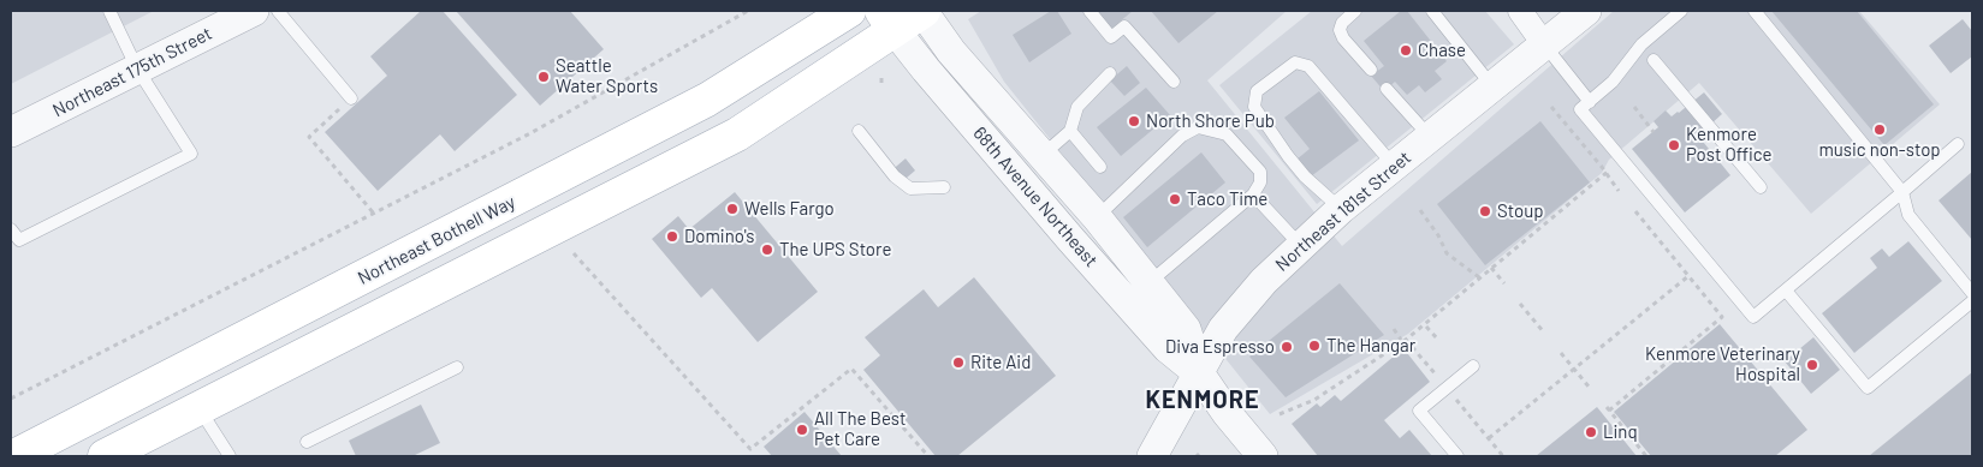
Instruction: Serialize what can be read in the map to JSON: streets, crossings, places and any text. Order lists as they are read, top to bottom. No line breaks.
{"streets":{"main road":["Northeast Bothell Way"],"street":["Northeast 175th Street","68th Avenue Northeast","Northeast 181st Street"]},"crossings":[["68th Avenue Northeast","Northeast 181st Street"]],"districts":["KENMORE"],"places":["Chase","Seattle Water Sports","North Shore Pub","music non-stop","Kenmore Post Office","Taco Time","Wells Fargo","Stoup","Domino's","The UPS Store","The Hangar","Diva Espresso","Rite Aid","Kenmore Veterinary Hospital","All The Best Pet Care","Linq"]}
